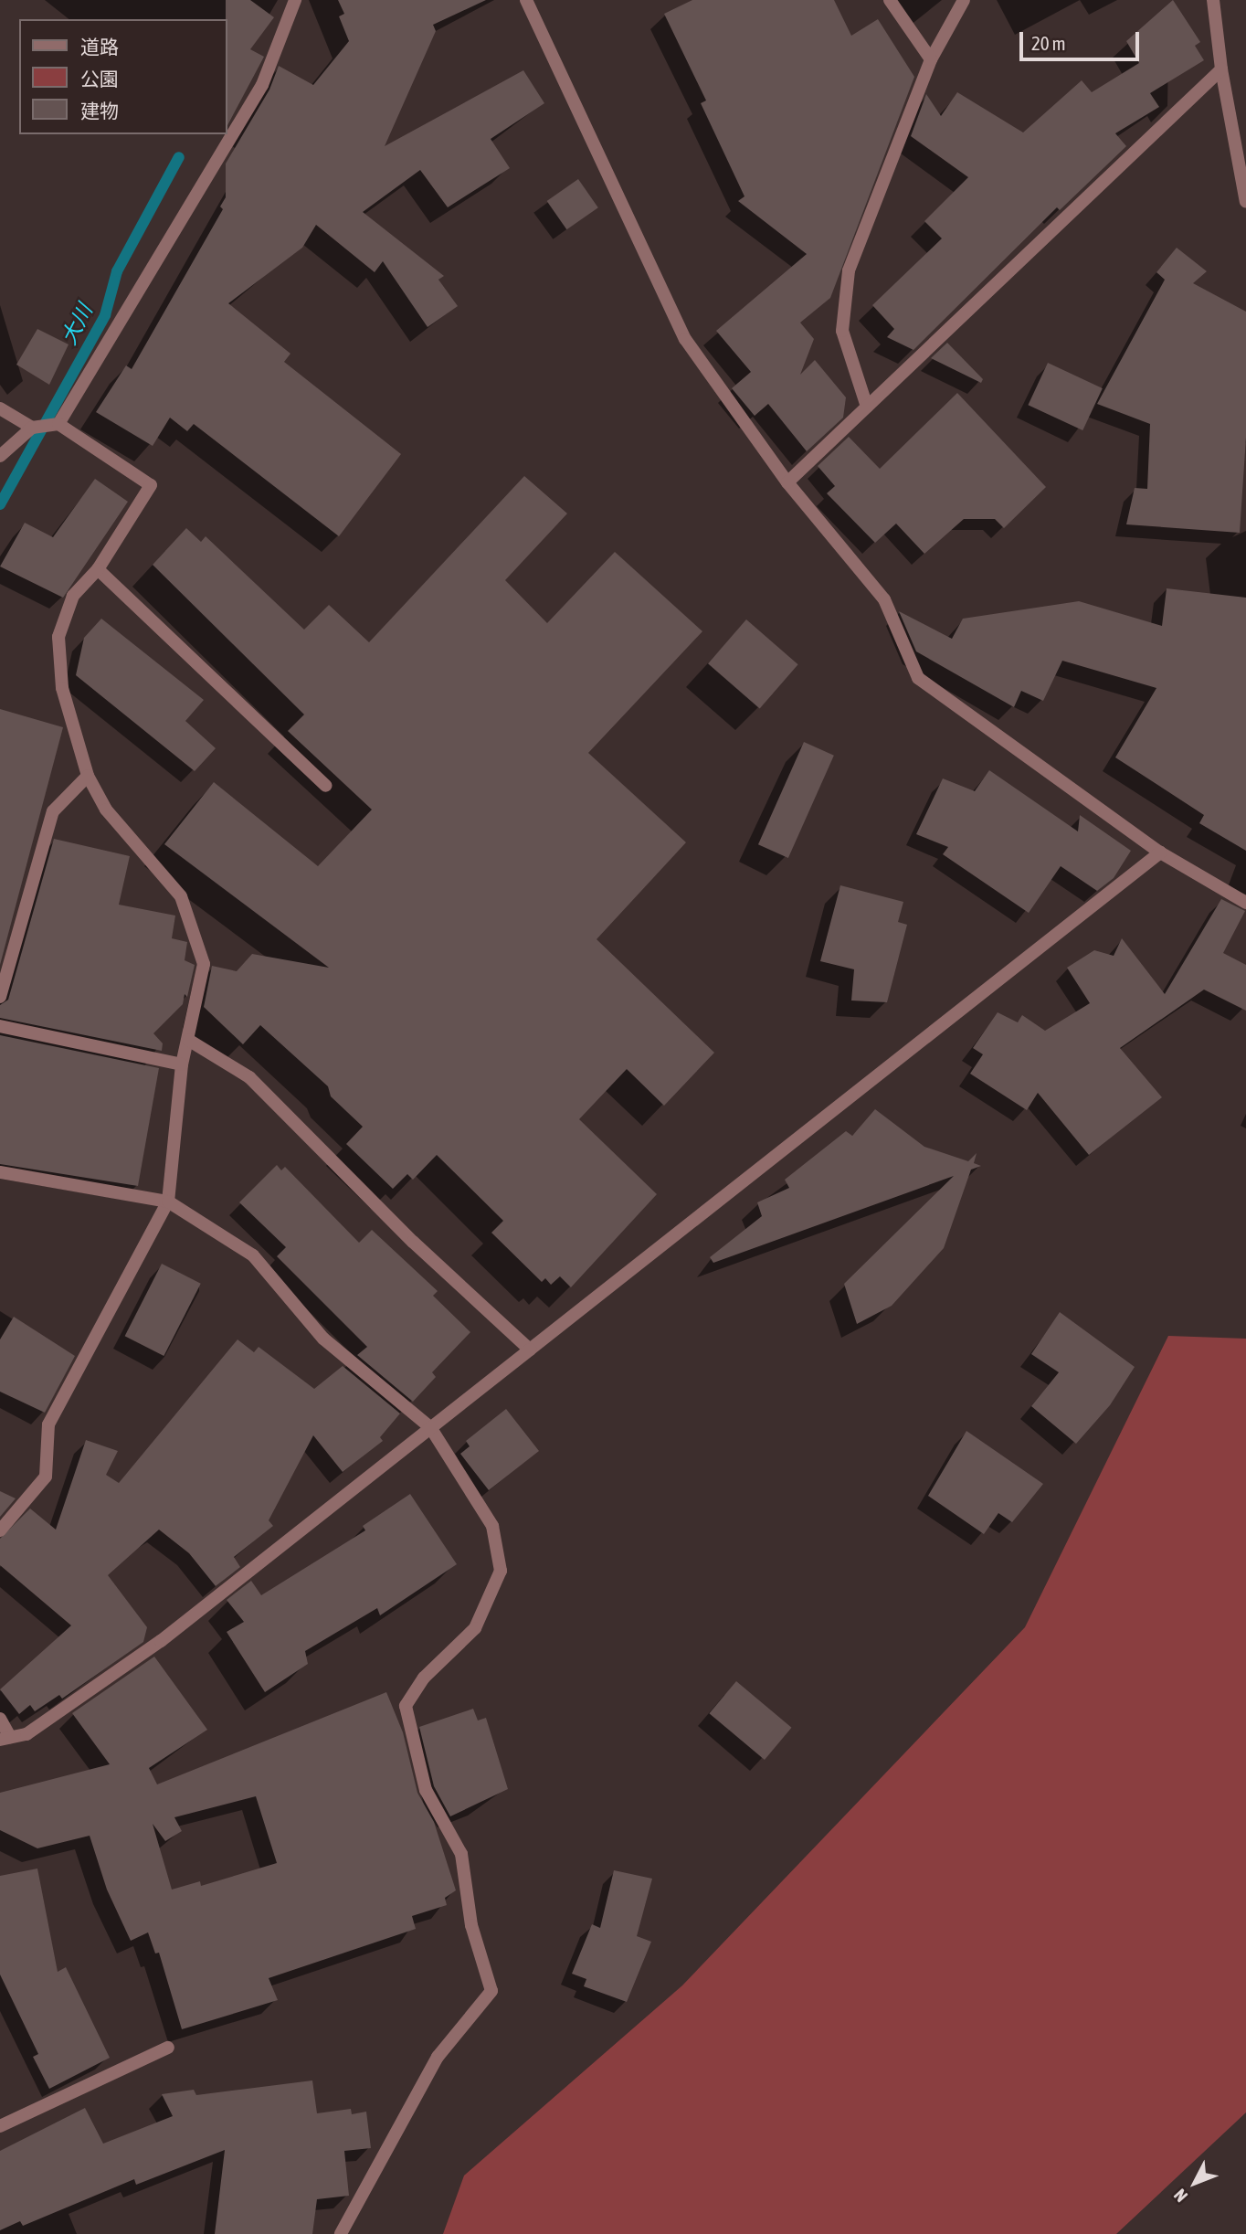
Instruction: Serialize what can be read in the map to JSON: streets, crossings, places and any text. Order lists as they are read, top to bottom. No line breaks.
{"water":["大川"],"legend":["道路","公園","建物"],"scale_bar":"20 m","north":"bottom left"}
